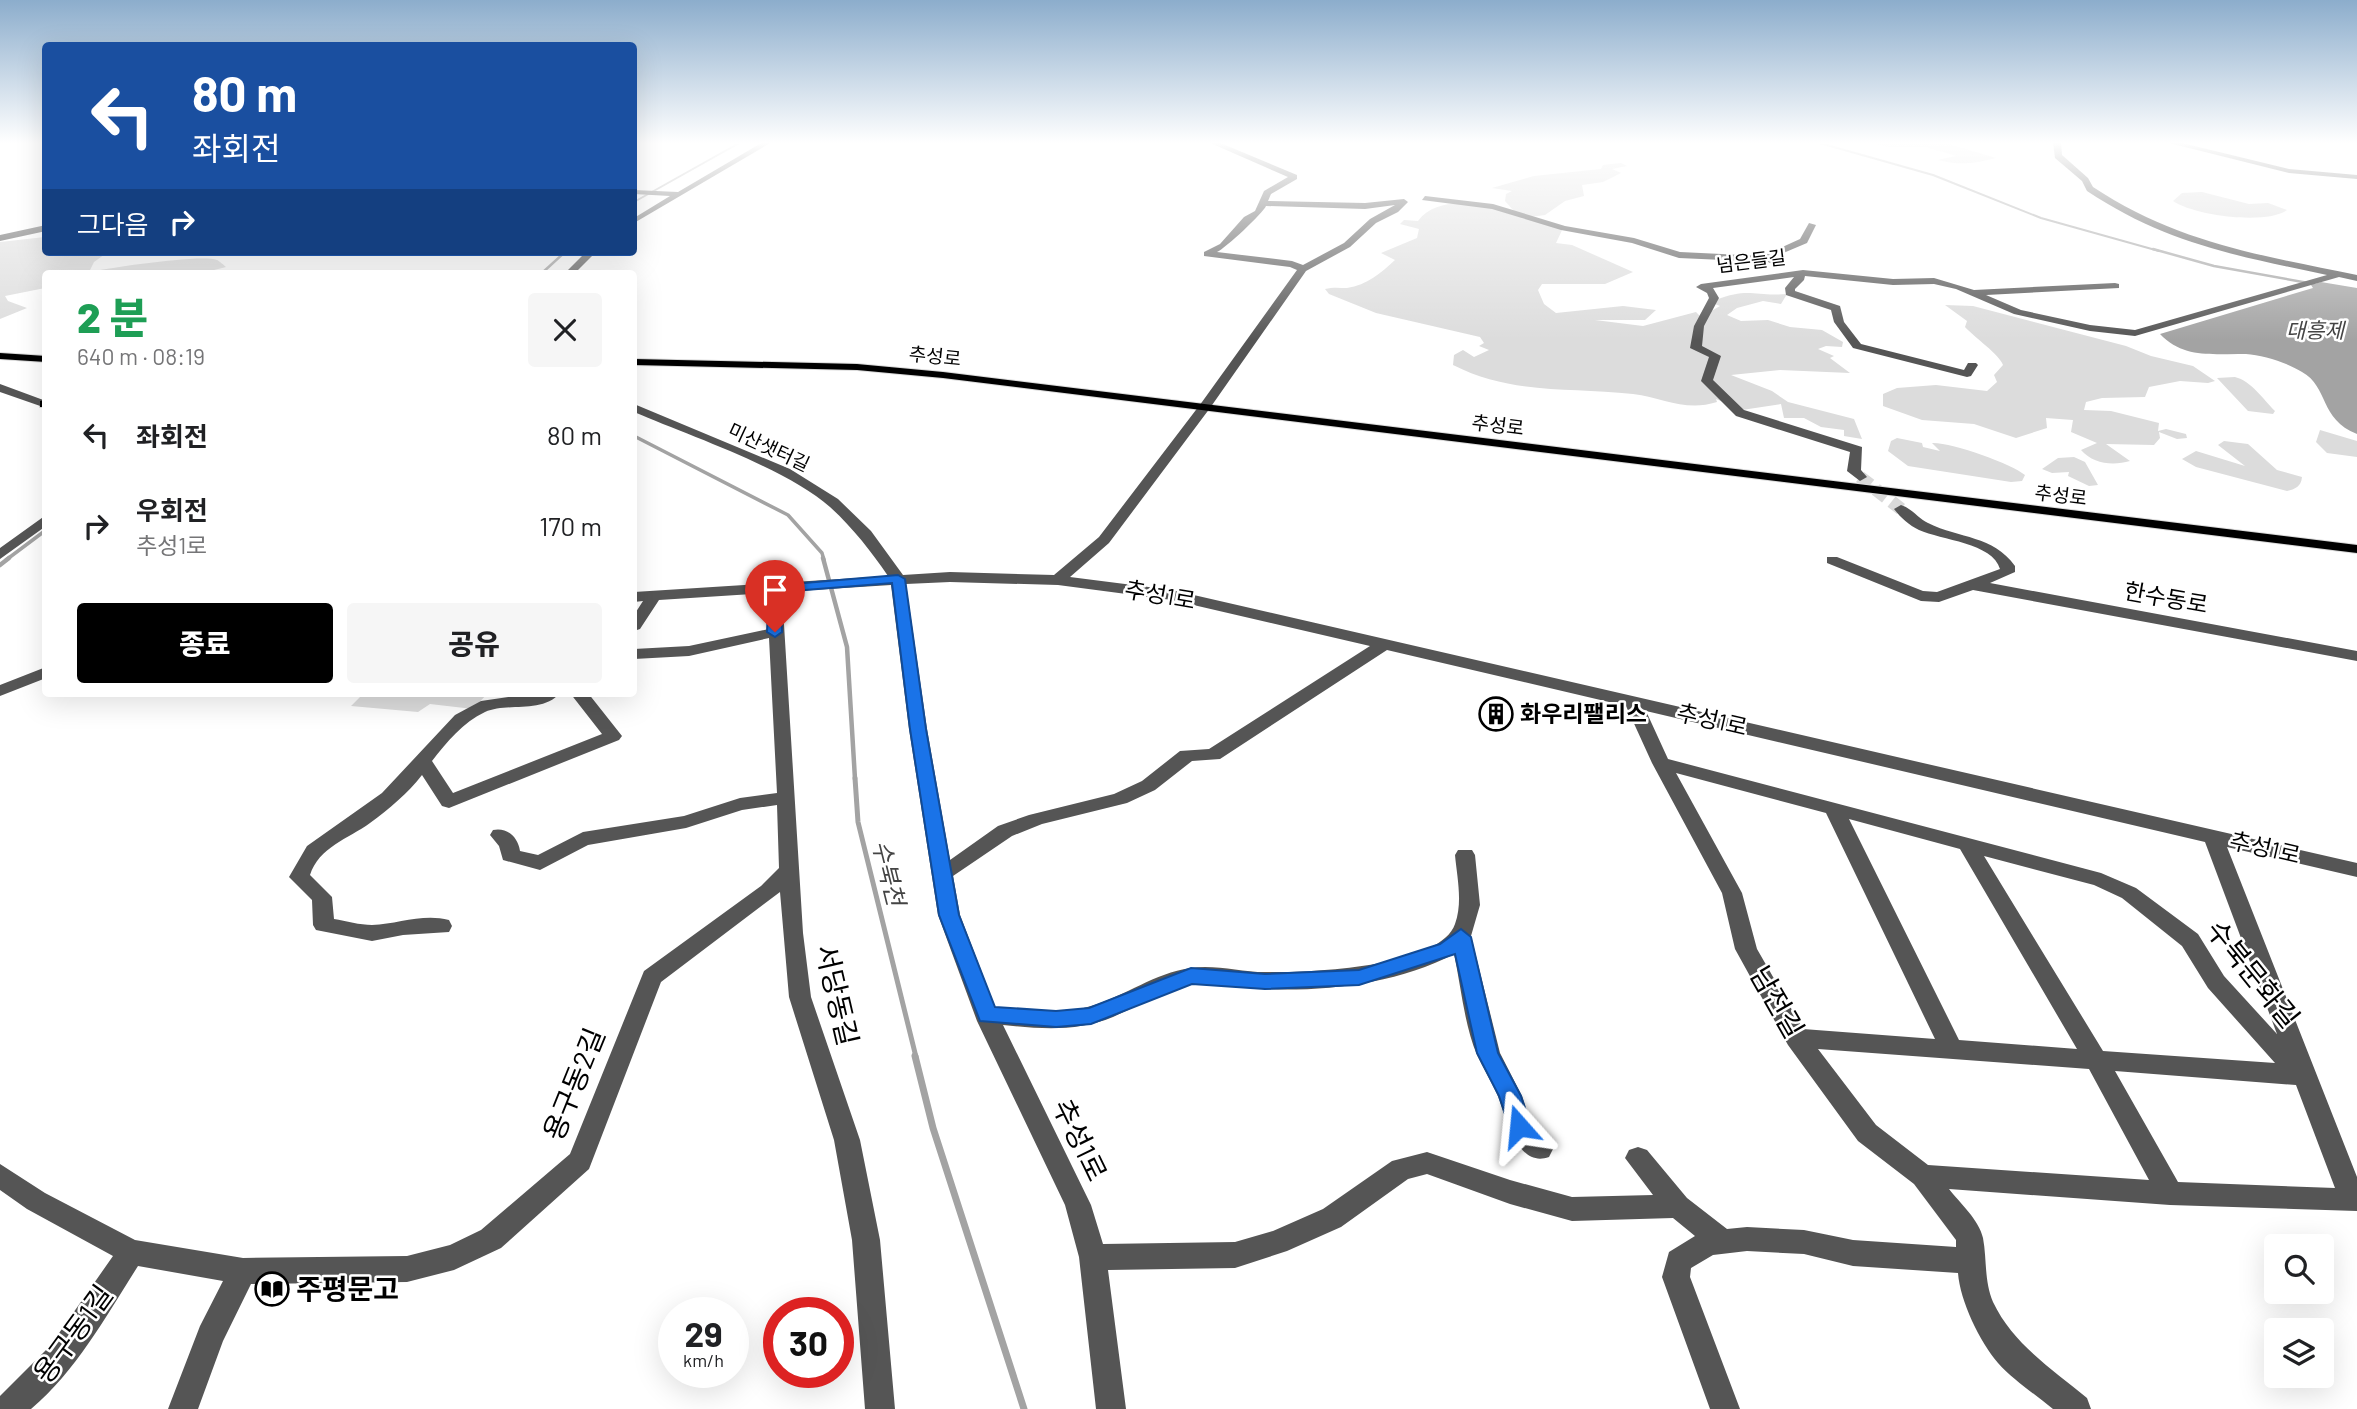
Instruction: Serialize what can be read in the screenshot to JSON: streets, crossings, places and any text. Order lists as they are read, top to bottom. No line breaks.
{"streets":{"main road":["추성로"],"street":["넘은들길","미산샛터길","추성1로","한수동로","수북문화길","서당동길","남전길","용구동2길","용구동1길"]},"crossings":[["미산샛터길","추성1로"],["추성1로","수북문화길"],["추성1로","서당동길"],["추성1로","남전길"],["수북문화길","남전길"],["서당동길","용구동2길"],["용구동2길","용구동1길"]],"water":["대흥제","수북천"],"places":{"building":["화우리팰리스"],"library":["주평문고"]},"page":{"turn":["80 m","좌회전"],"then":"그다음","heading":["2 분","640 m · 08:19"],"list":[{"name":"좌회전","value":"80 m"},{"name":"우회전","note":"추성1로","value":"170 m"}],"buttons":["종료","공유"],"speed":"29 km/h","limit":"30"}}
